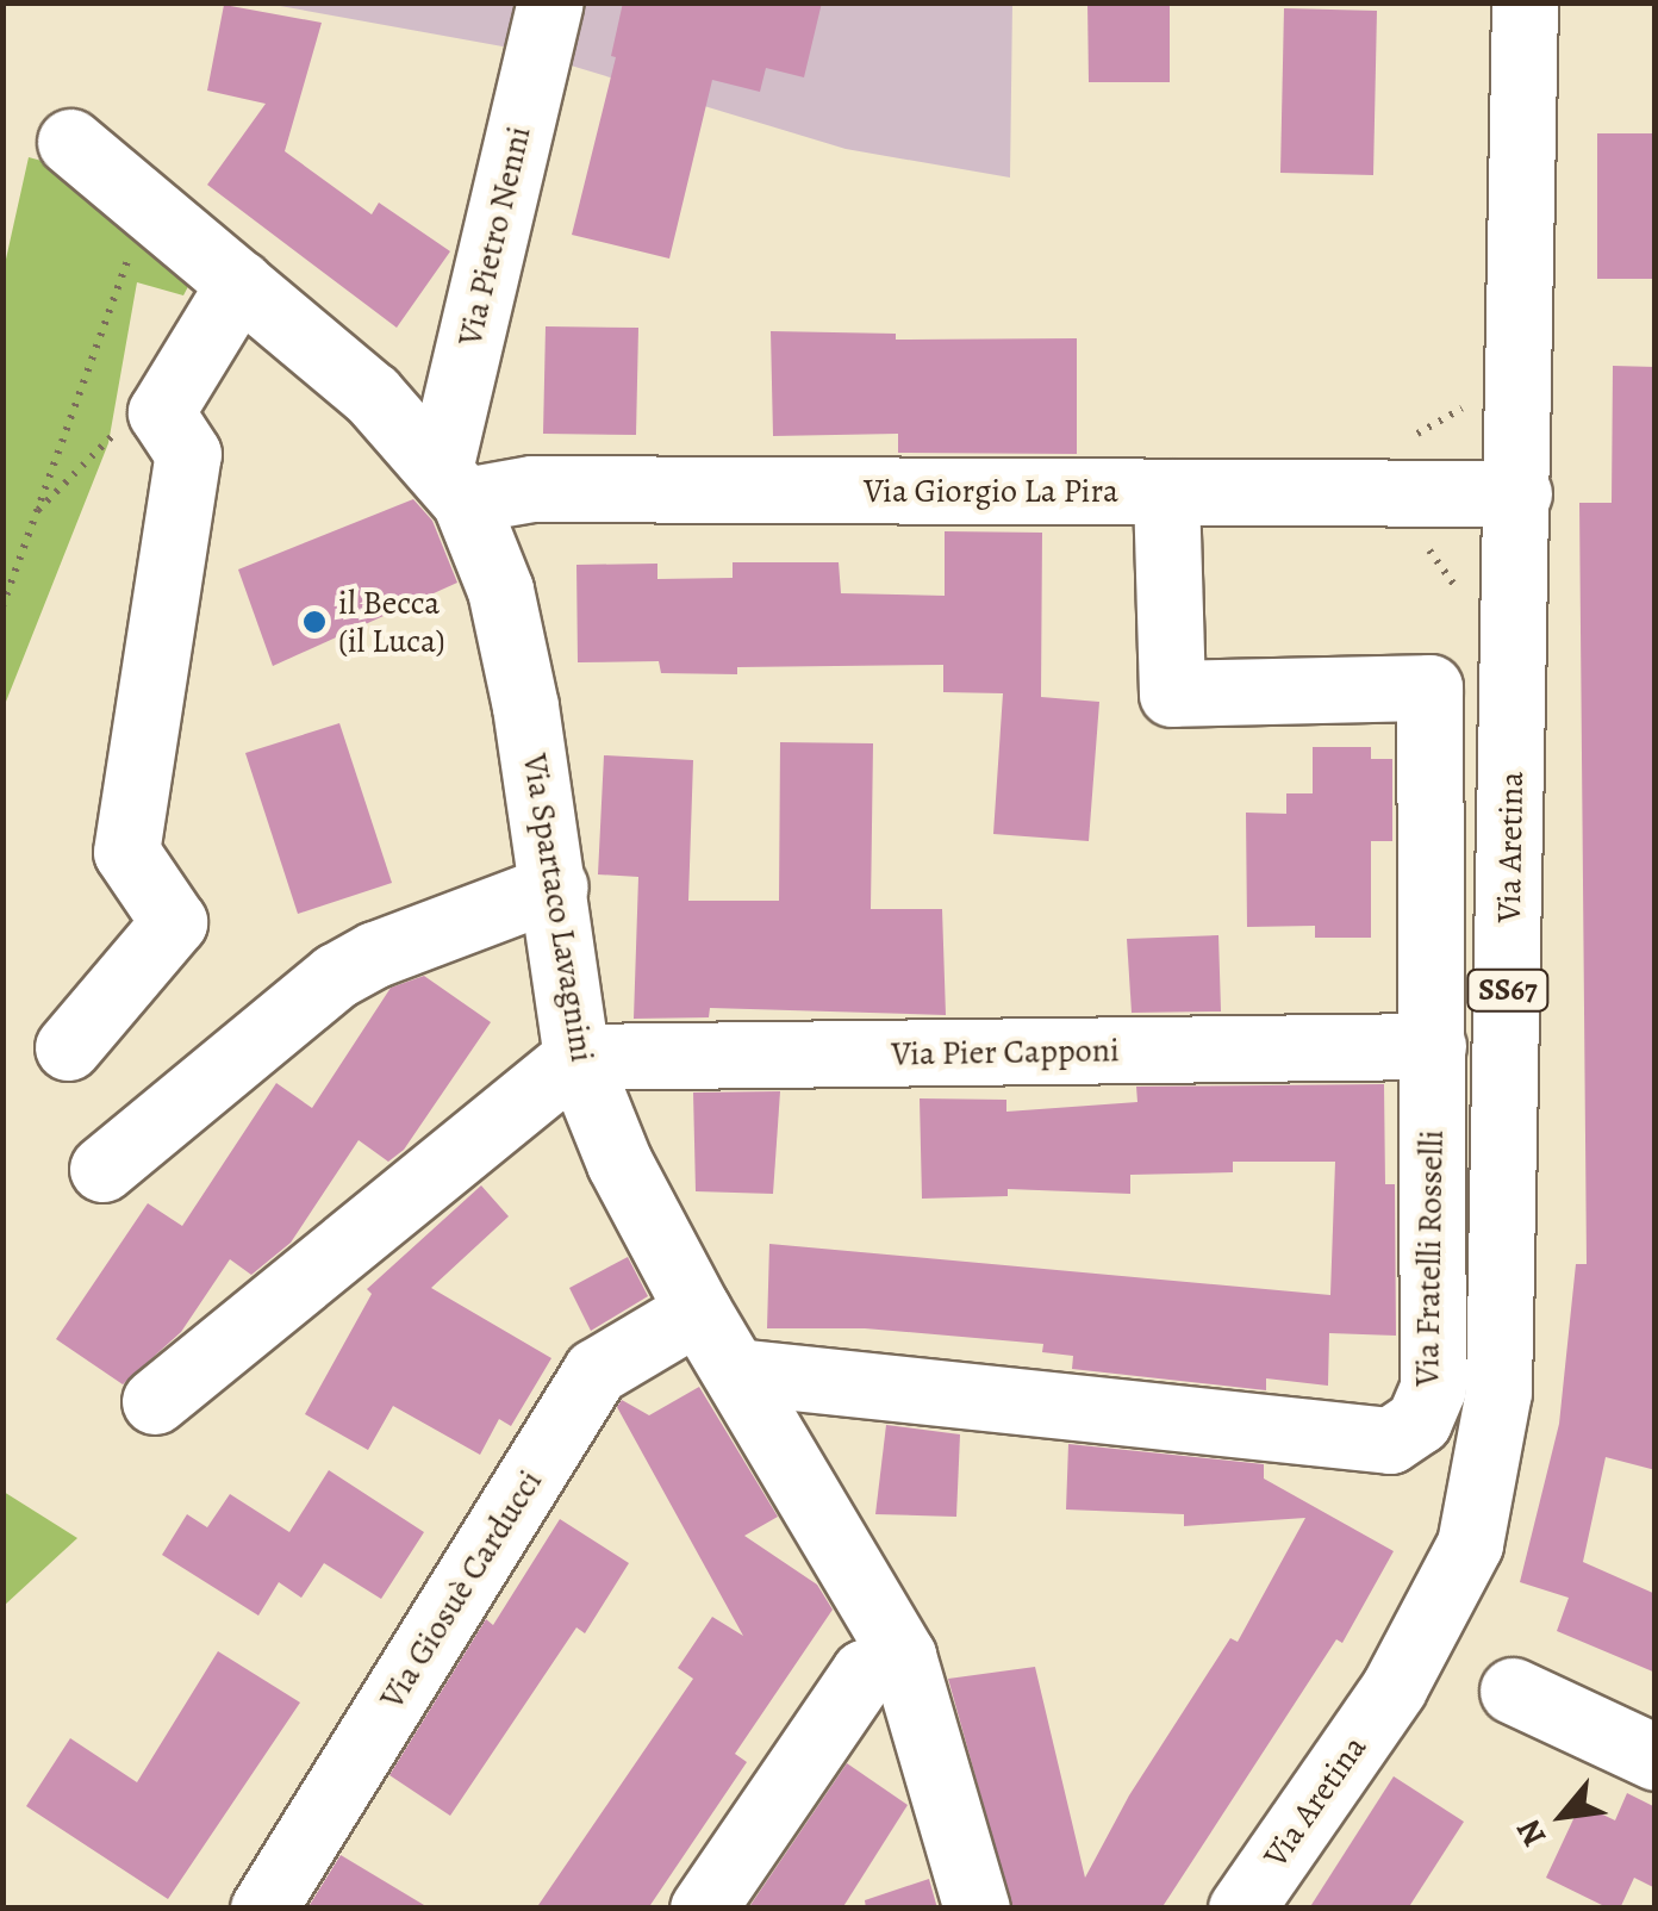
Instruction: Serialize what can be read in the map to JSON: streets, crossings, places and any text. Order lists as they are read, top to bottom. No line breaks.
{"streets":{"street":["Via Pietro Nenni","Via Giorgio La Pira","Via Aretina","Via Spartaco Lavagnini","SS67","Via Pier Capponi","Via Fratelli Rosselli","Via Giosuè Carducci"]},"crossings":[["Via Pietro Nenni","Via Giorgio La Pira"],["Via Pietro Nenni","Via Spartaco Lavagnini"],["Via Giorgio La Pira","Via Aretina"],["Via Giorgio La Pira","Via Spartaco Lavagnini"],["Via Giorgio La Pira","Via Fratelli Rosselli"],["Via Spartaco Lavagnini","Via Pier Capponi"],["Via Spartaco Lavagnini","Via Fratelli Rosselli"],["Via Spartaco Lavagnini","Via Giosuè Carducci"],["Via Pier Capponi","Via Fratelli Rosselli"]],"places":["il Becca (il Luca)"],"north":"bottom left"}
